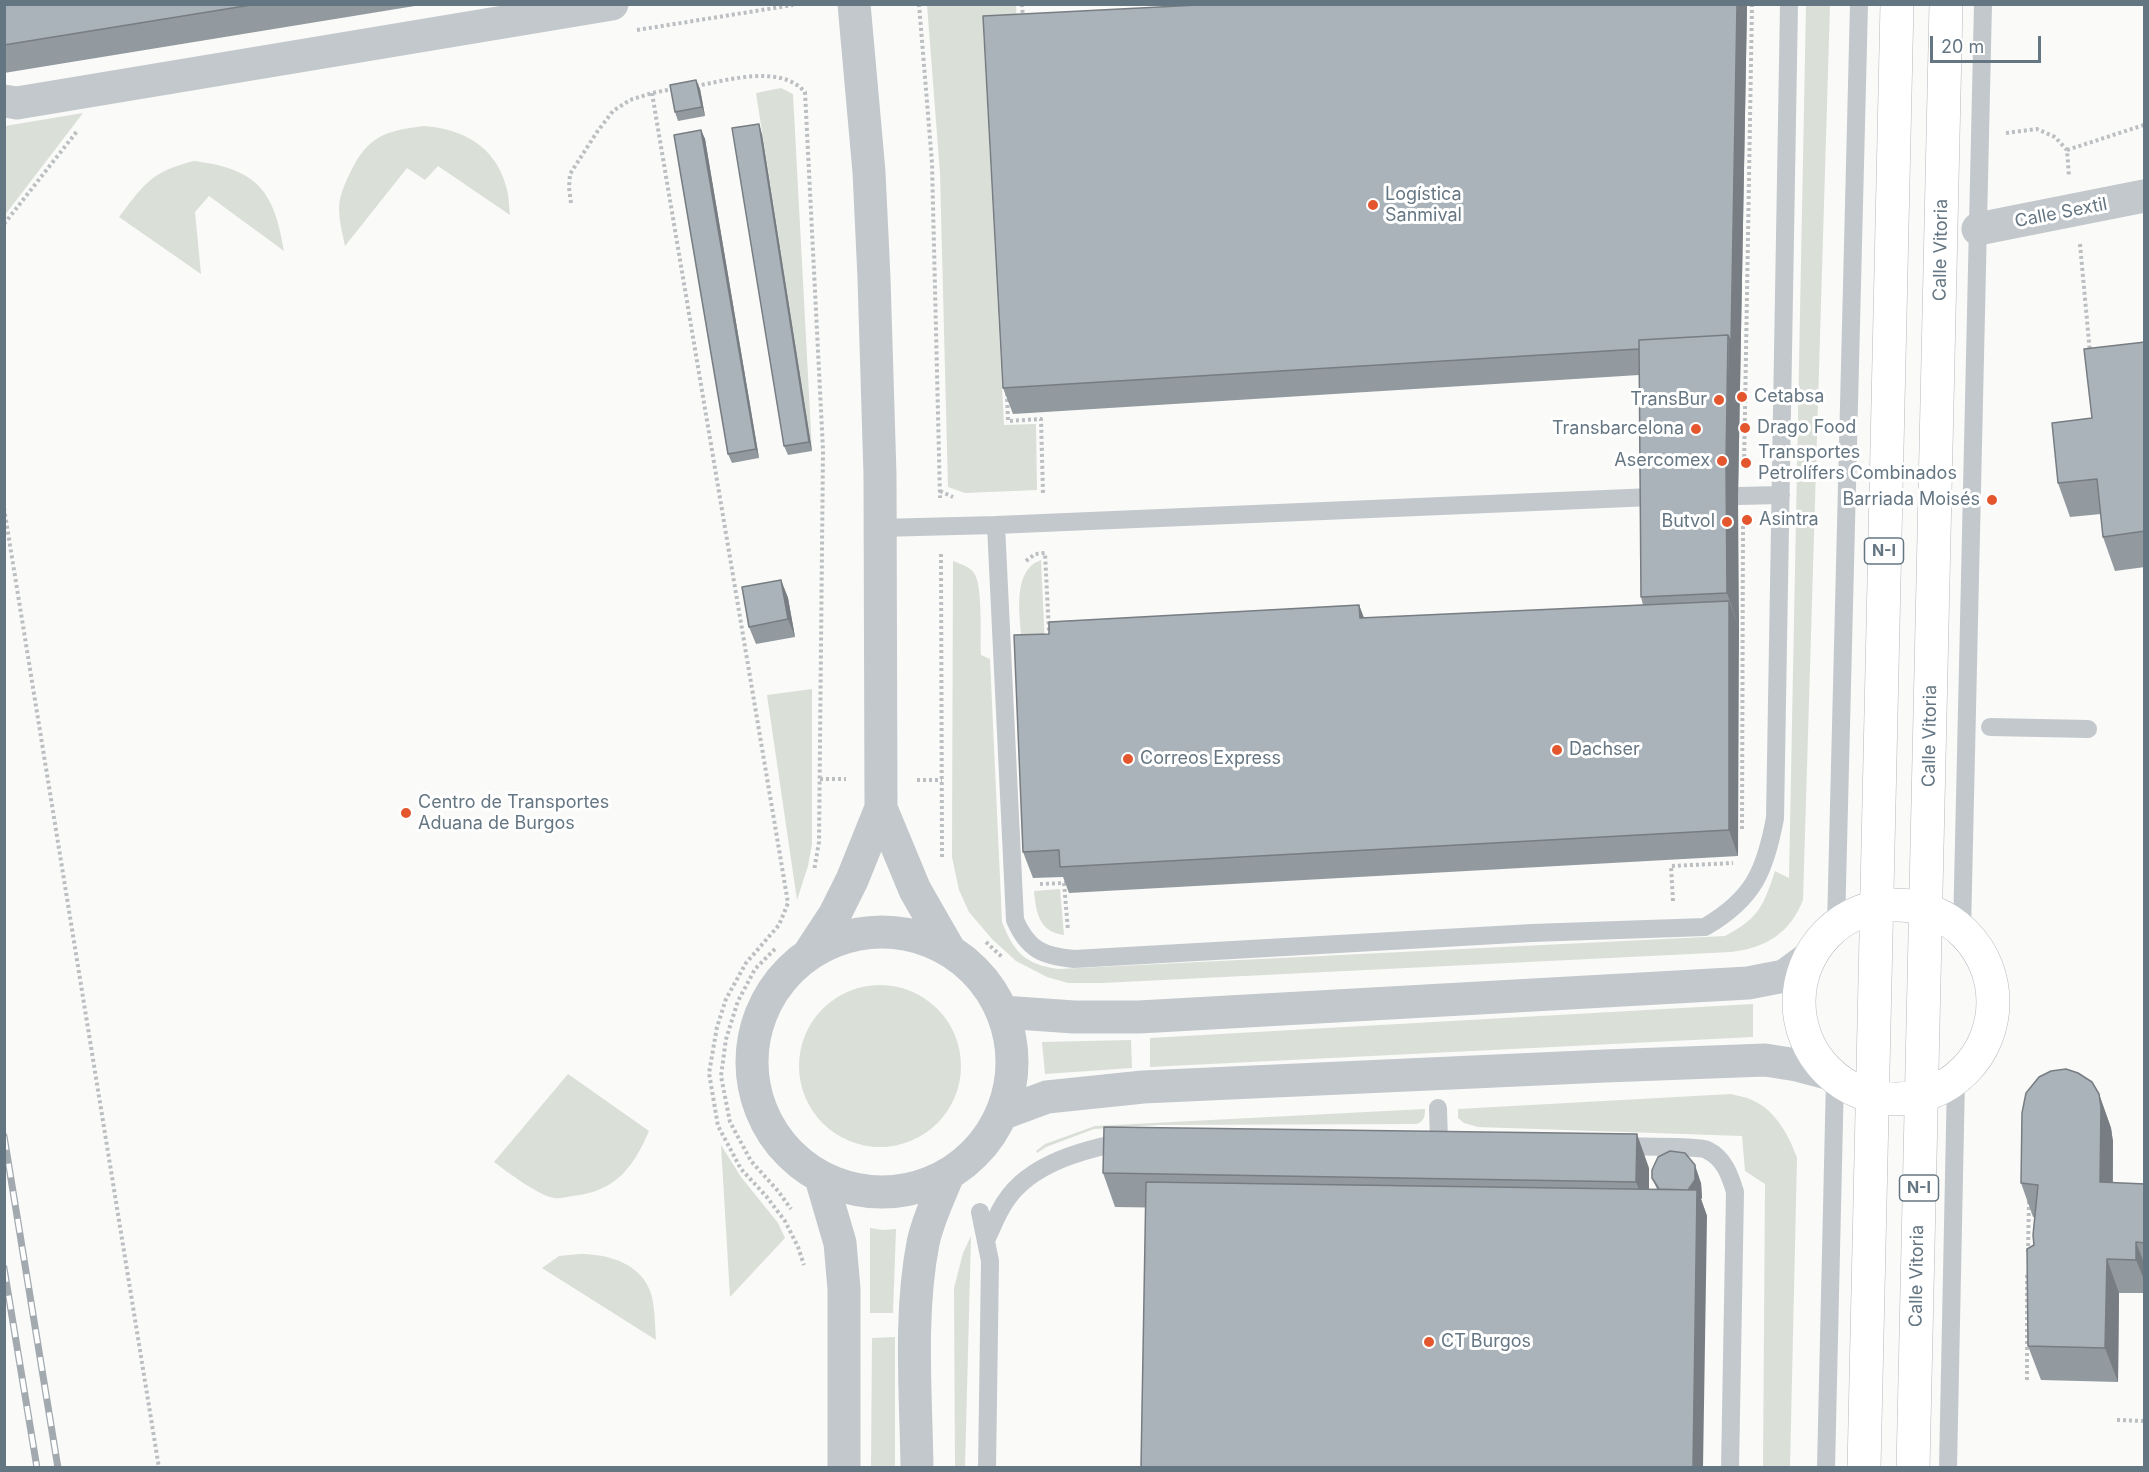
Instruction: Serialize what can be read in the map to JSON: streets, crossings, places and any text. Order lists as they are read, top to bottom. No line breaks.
{"streets":{"highway":["Calle Vitoria","N-I"],"street":["Calle Sextil"]},"places":["Logística Sanmival","Cetabsa","TransBur","Drago Food","Transbarcelona","Asercomex","Transportes Petrolífers Combinados","Barriada Moisés","Asintra","Butvol","Dachser","Correos Express","Centro de Transportes Aduana de Burgos","CT Burgos"],"scale_bar":"20 m"}
